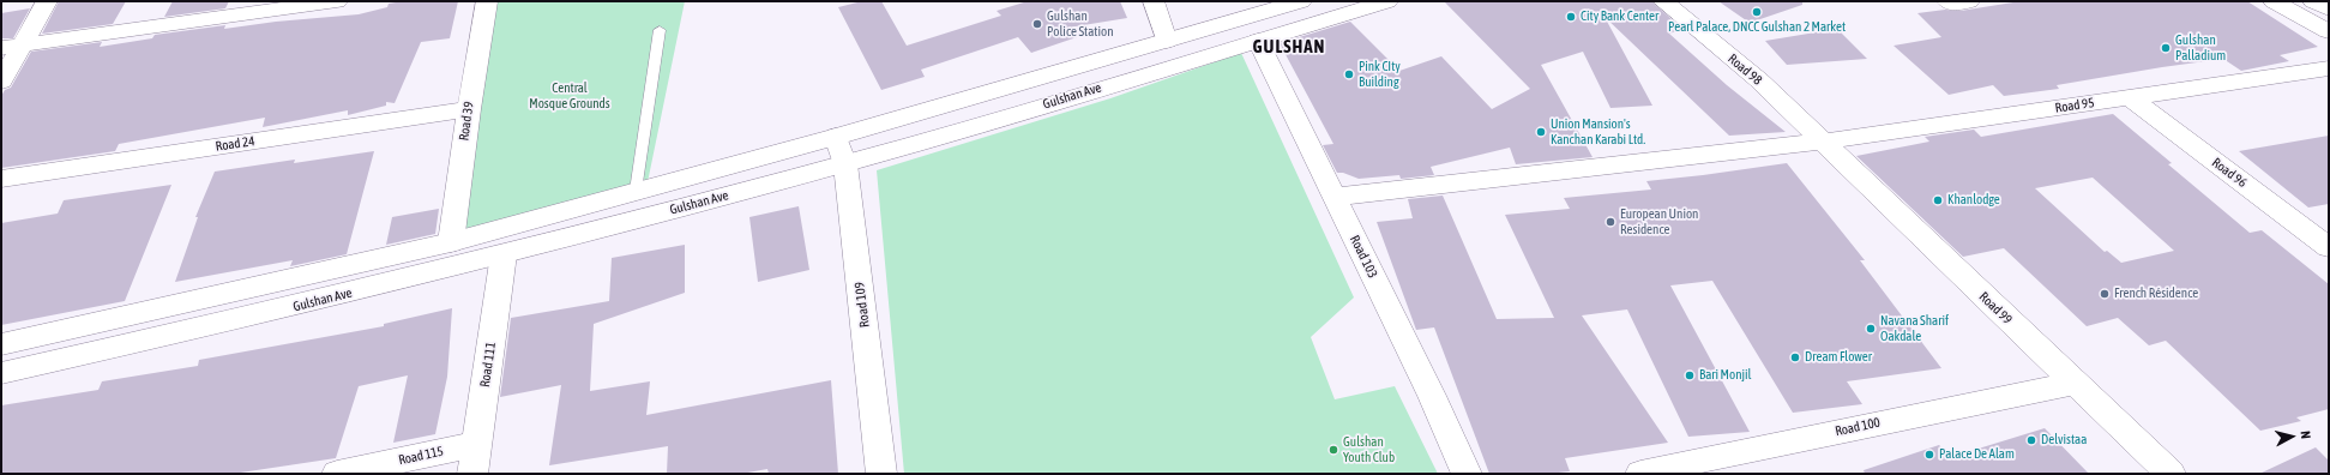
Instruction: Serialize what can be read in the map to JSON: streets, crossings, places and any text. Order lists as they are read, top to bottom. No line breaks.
{"streets":{"street":["Road 98","Gulshan Ave","Road 95","Road 39","Road 24","Road 96","Road 103","Road 109","Road 99","Road 111","Road 100","Road 115"]},"crossings":[["Road 98","Road 95"],["Road 98","Road 99"],["Gulshan Ave","Road 39"],["Gulshan Ave","Road 103"],["Gulshan Ave","Road 109"],["Gulshan Ave","Road 111"],["Road 95","Road 96"],["Road 95","Road 103"],["Road 95","Road 99"],["Road 39","Road 24"],["Road 99","Road 100"],["Road 111","Road 115"]],"districts":["GULSHAN"],"parks":["Central Mosque Grounds"],"places":["Pearl Palace, DNCC Gulshan 2 Market","City Bank Center","Gulshan Police Station","Gulshan Palladium","Pink CIty Building","Union Mansion's Kanchan Karabi Ltd.","Khanlodge","European Union Residence","French Résidence","Navana Sharif Oakdale","Dream Flower","Bari Monjil","Delvistaa","Gulshan Youth Club","Palace De Alam"],"north":"right"}
